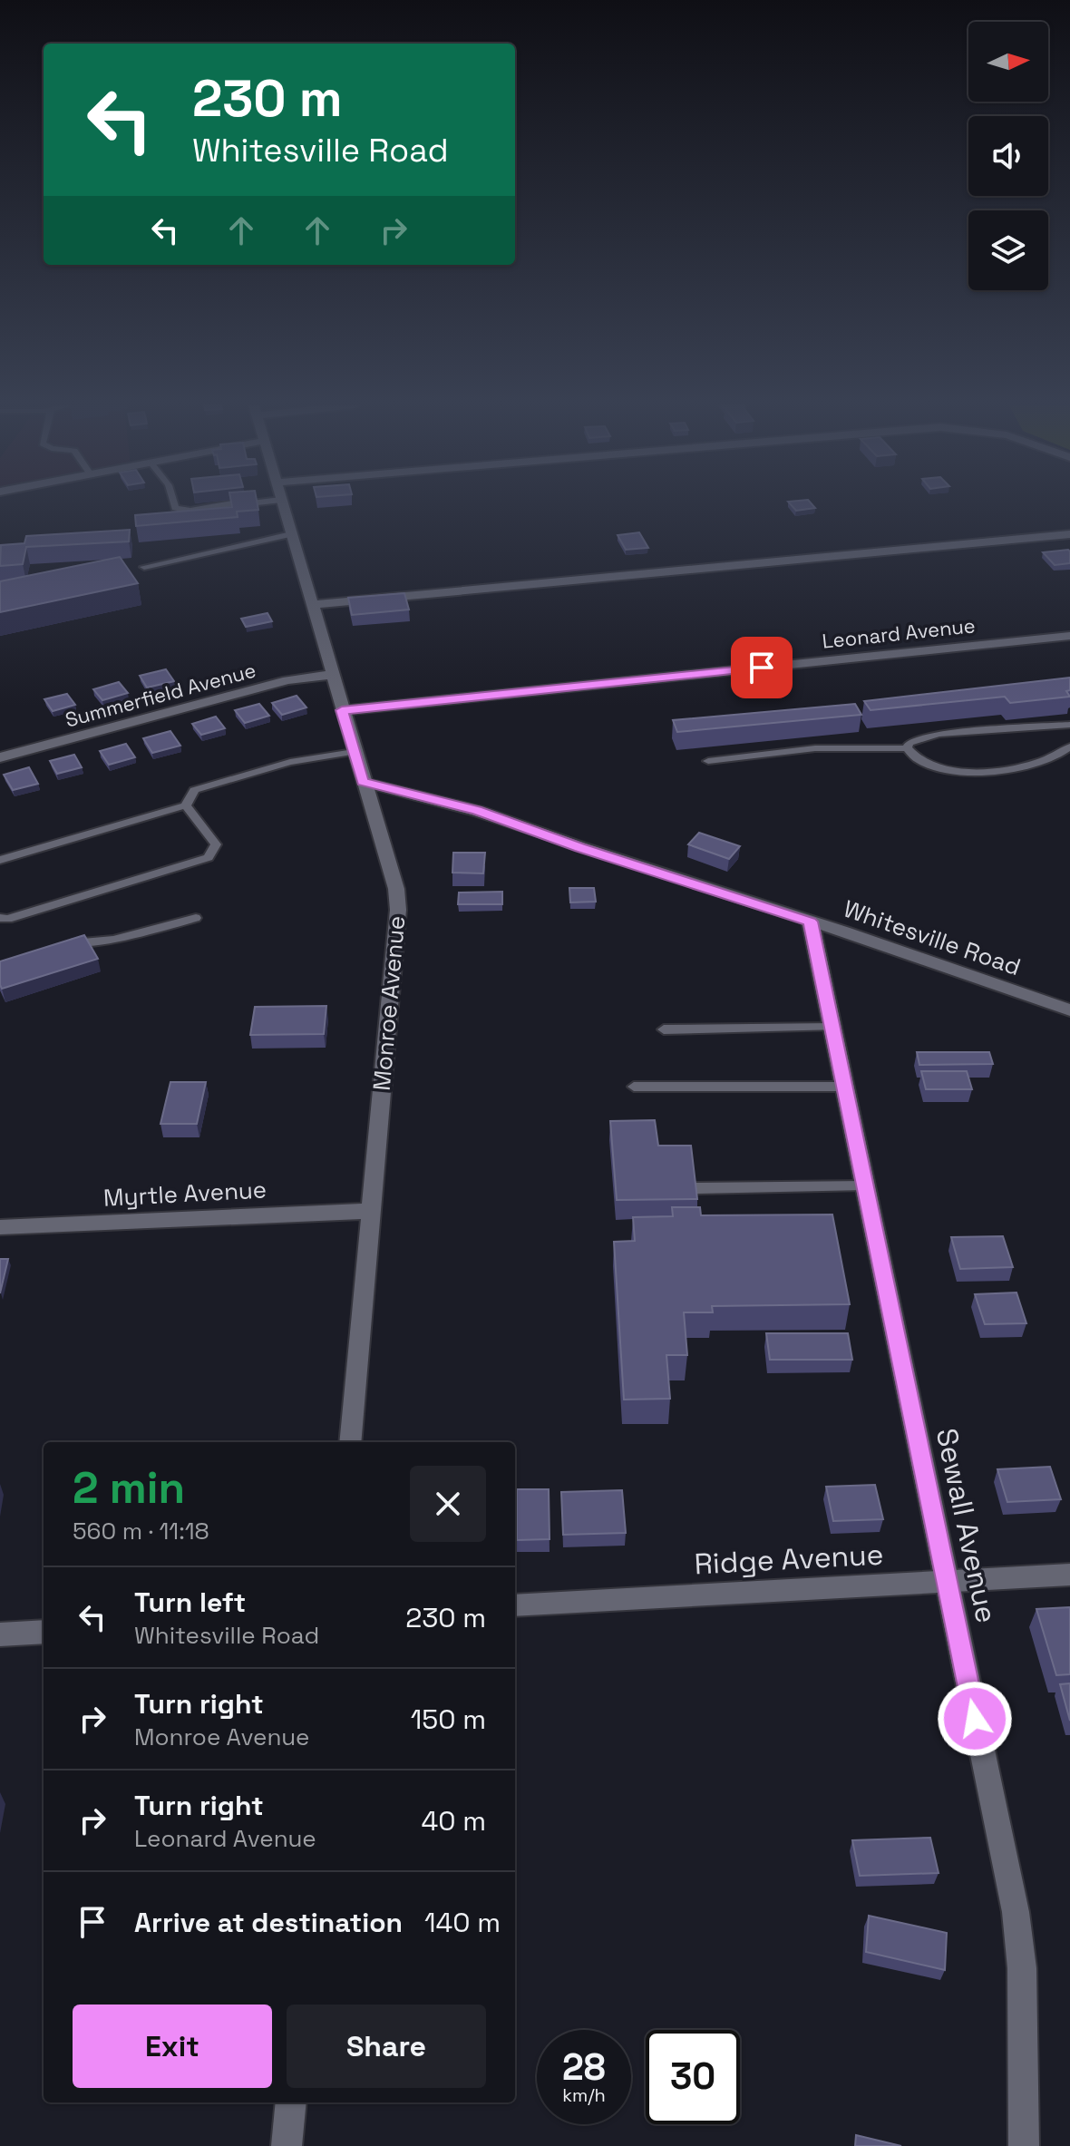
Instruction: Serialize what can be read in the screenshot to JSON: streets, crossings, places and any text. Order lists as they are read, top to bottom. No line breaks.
{"streets":{"street":["Leonard Avenue","Summerfield Avenue","Whitesville Road","Monroe Avenue","Myrtle Avenue","Sewall Avenue","Ridge Avenue"]},"crossings":[["Leonard Avenue","Monroe Avenue"],["Summerfield Avenue","Monroe Avenue"],["Whitesville Road","Monroe Avenue"],["Whitesville Road","Sewall Avenue"],["Monroe Avenue","Myrtle Avenue"],["Sewall Avenue","Ridge Avenue"]],"north":"right","page":{"turn":["230 m","Whitesville Road"],"heading":["2 min","560 m · 11:18"],"list":[{"name":"Turn left","note":"Whitesville Road","value":"230 m"},{"name":"Turn right","note":"Monroe Avenue","value":"150 m"},{"name":"Turn right","note":"Leonard Avenue","value":"40 m"},{"name":"Arrive at destination","value":"140 m"}],"buttons":["Exit","Share"],"speed":"28 km/h","limit":"30"}}
